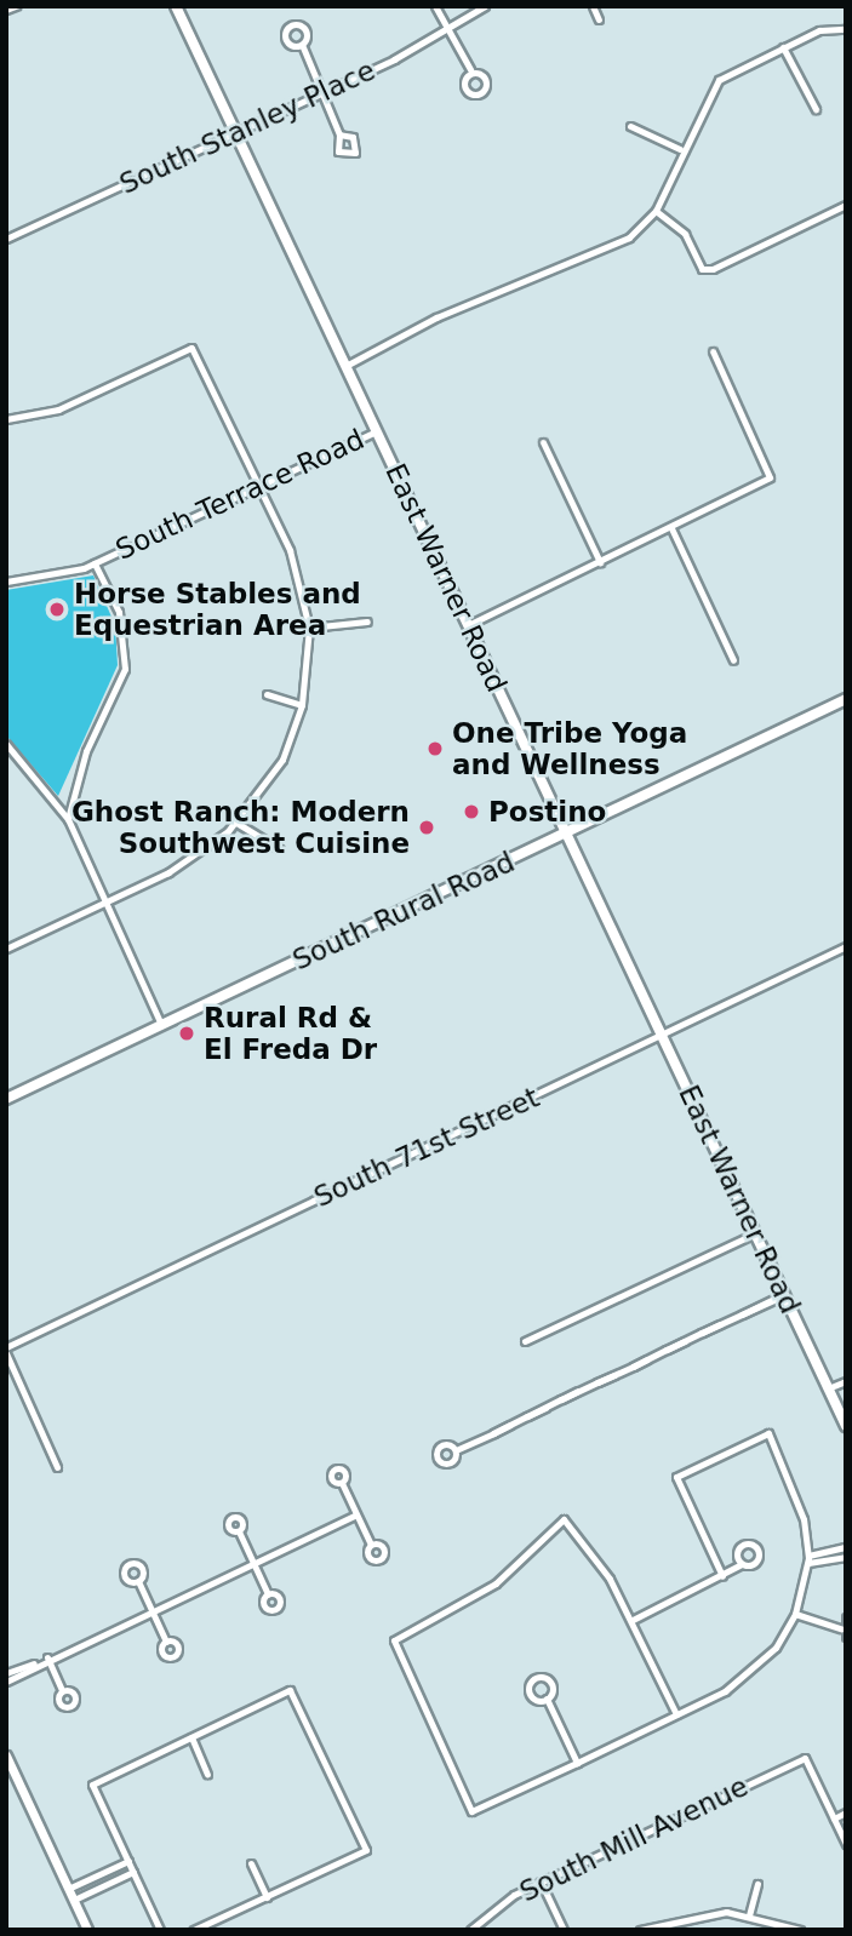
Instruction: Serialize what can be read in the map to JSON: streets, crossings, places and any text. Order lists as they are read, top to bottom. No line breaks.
{"streets":{"main road":["East Warner Road","South Rural Road"],"street":["South Stanley Place","South Terrace Road","South 71st Street","South Mill Avenue"]},"crossings":[["South Stanley Place","East Warner Road"],["South Terrace Road","East Warner Road"],["East Warner Road","South Rural Road"],["East Warner Road","South 71st Street"]],"places":["Horse Stables and Equestrian Area","One Tribe Yoga and Wellness","Postino","Ghost Ranch: Modern Southwest Cuisine","Rural Rd & El Freda Dr"]}
